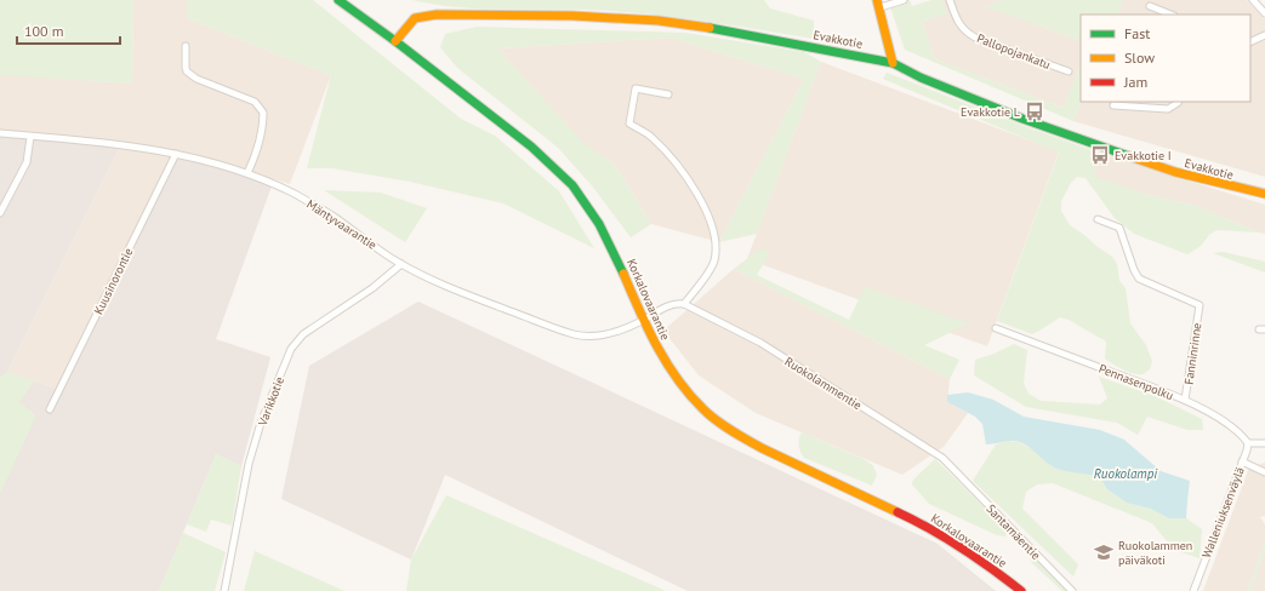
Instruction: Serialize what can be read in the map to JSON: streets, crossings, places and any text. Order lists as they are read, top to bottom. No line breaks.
{"streets":{"street":["Evakkotie","Pallopojankatu","Mäntyvaarantie","Kuusinorontie","Korkalovaarantie","Fanninrinne","Pennasenpolku","Ruokolammentie","Varikkotie","Walleniuksenväylä","Santamäentie"]},"crossings":[["Evakkotie","Korkalovaarantie"],["Mäntyvaarantie","Kuusinorontie"],["Mäntyvaarantie","Korkalovaarantie"],["Mäntyvaarantie","Ruokolammentie"],["Mäntyvaarantie","Varikkotie"],["Fanninrinne","Pennasenpolku"],["Ruokolammentie","Santamäentie"]],"water":["Ruokolampi"],"places":{"bus stop":["Evakkotie L","Evakkotie I"],"school or university":["Ruokolammen päiväkoti"]},"legend":["Fast","Slow","Jam"],"scale_bar":"100 m"}
